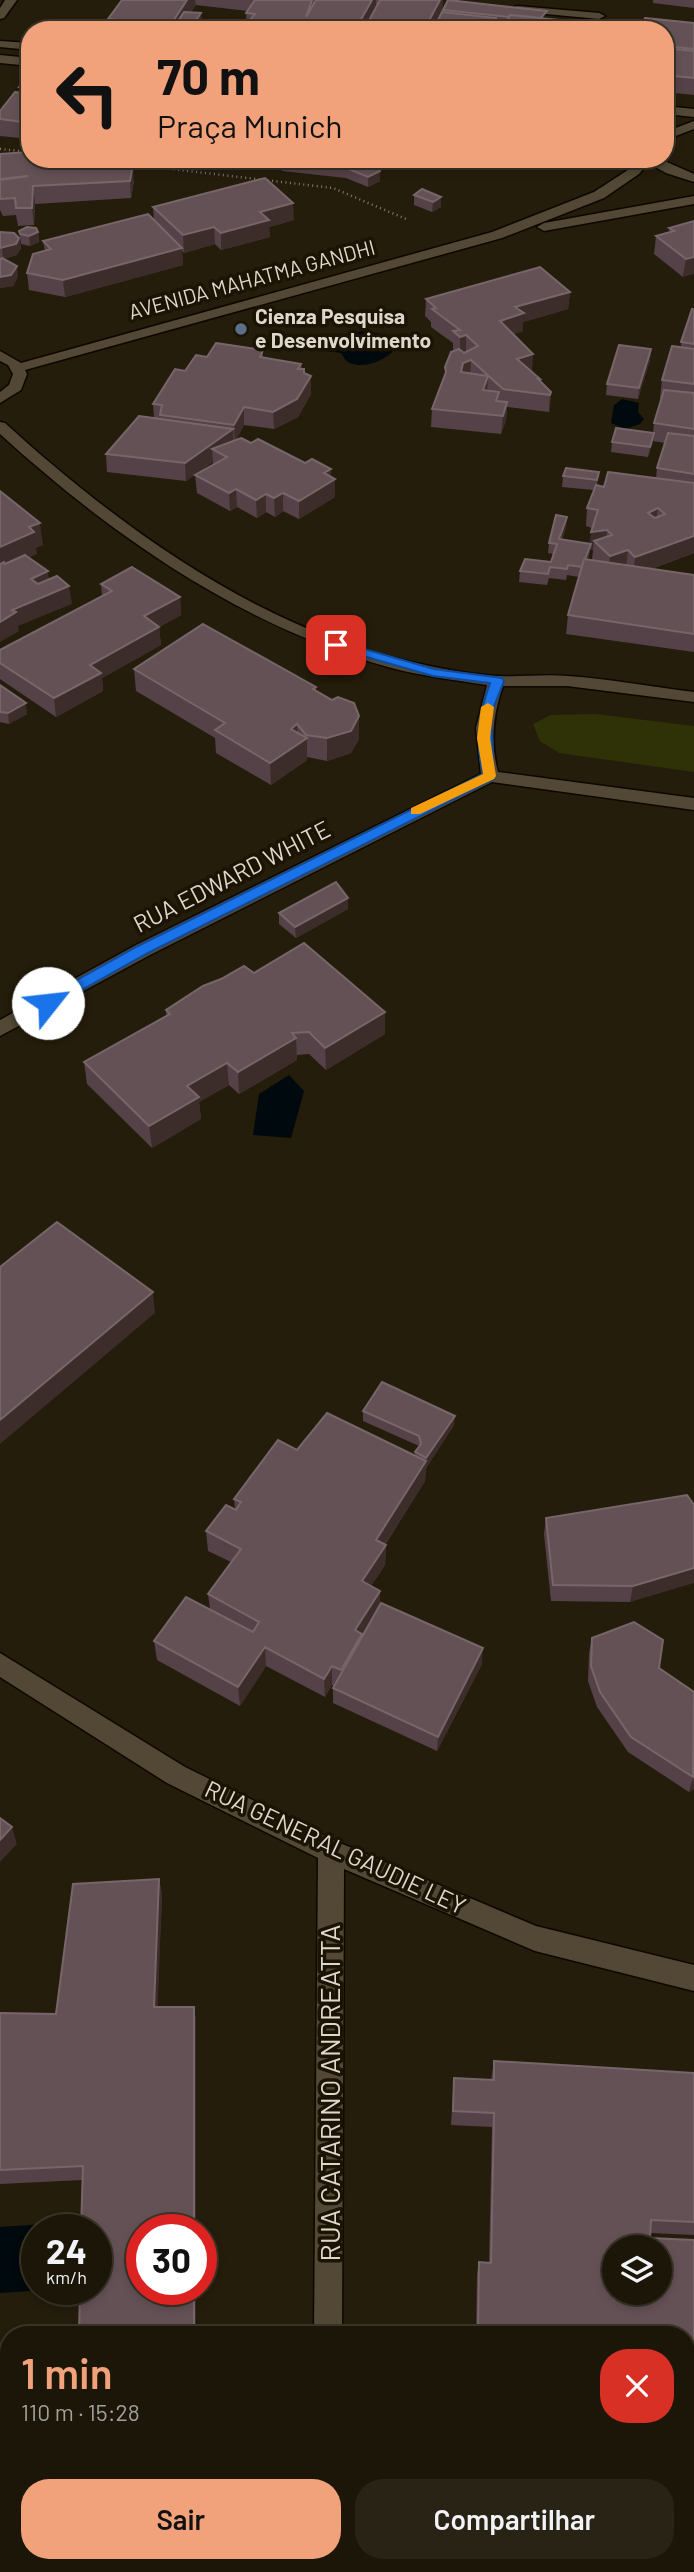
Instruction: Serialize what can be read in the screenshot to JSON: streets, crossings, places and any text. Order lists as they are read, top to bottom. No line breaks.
{"streets":{"street":["AVENIDA MAHATMA GANDHI","RUA EDWARD WHITE","RUA GENERAL GAUDIE LEY","RUA CATARINO ANDREATTA"]},"crossings":[["RUA GENERAL GAUDIE LEY","RUA CATARINO ANDREATTA"]],"places":["Cienza Pesquisa e Desenvolvimento"],"page":{"turn":["70 m","Praça Munich"],"speed":"24 km/h","limit":"30","heading":["1 min","110 m · 15:28"],"buttons":["Sair","Compartilhar"]}}
